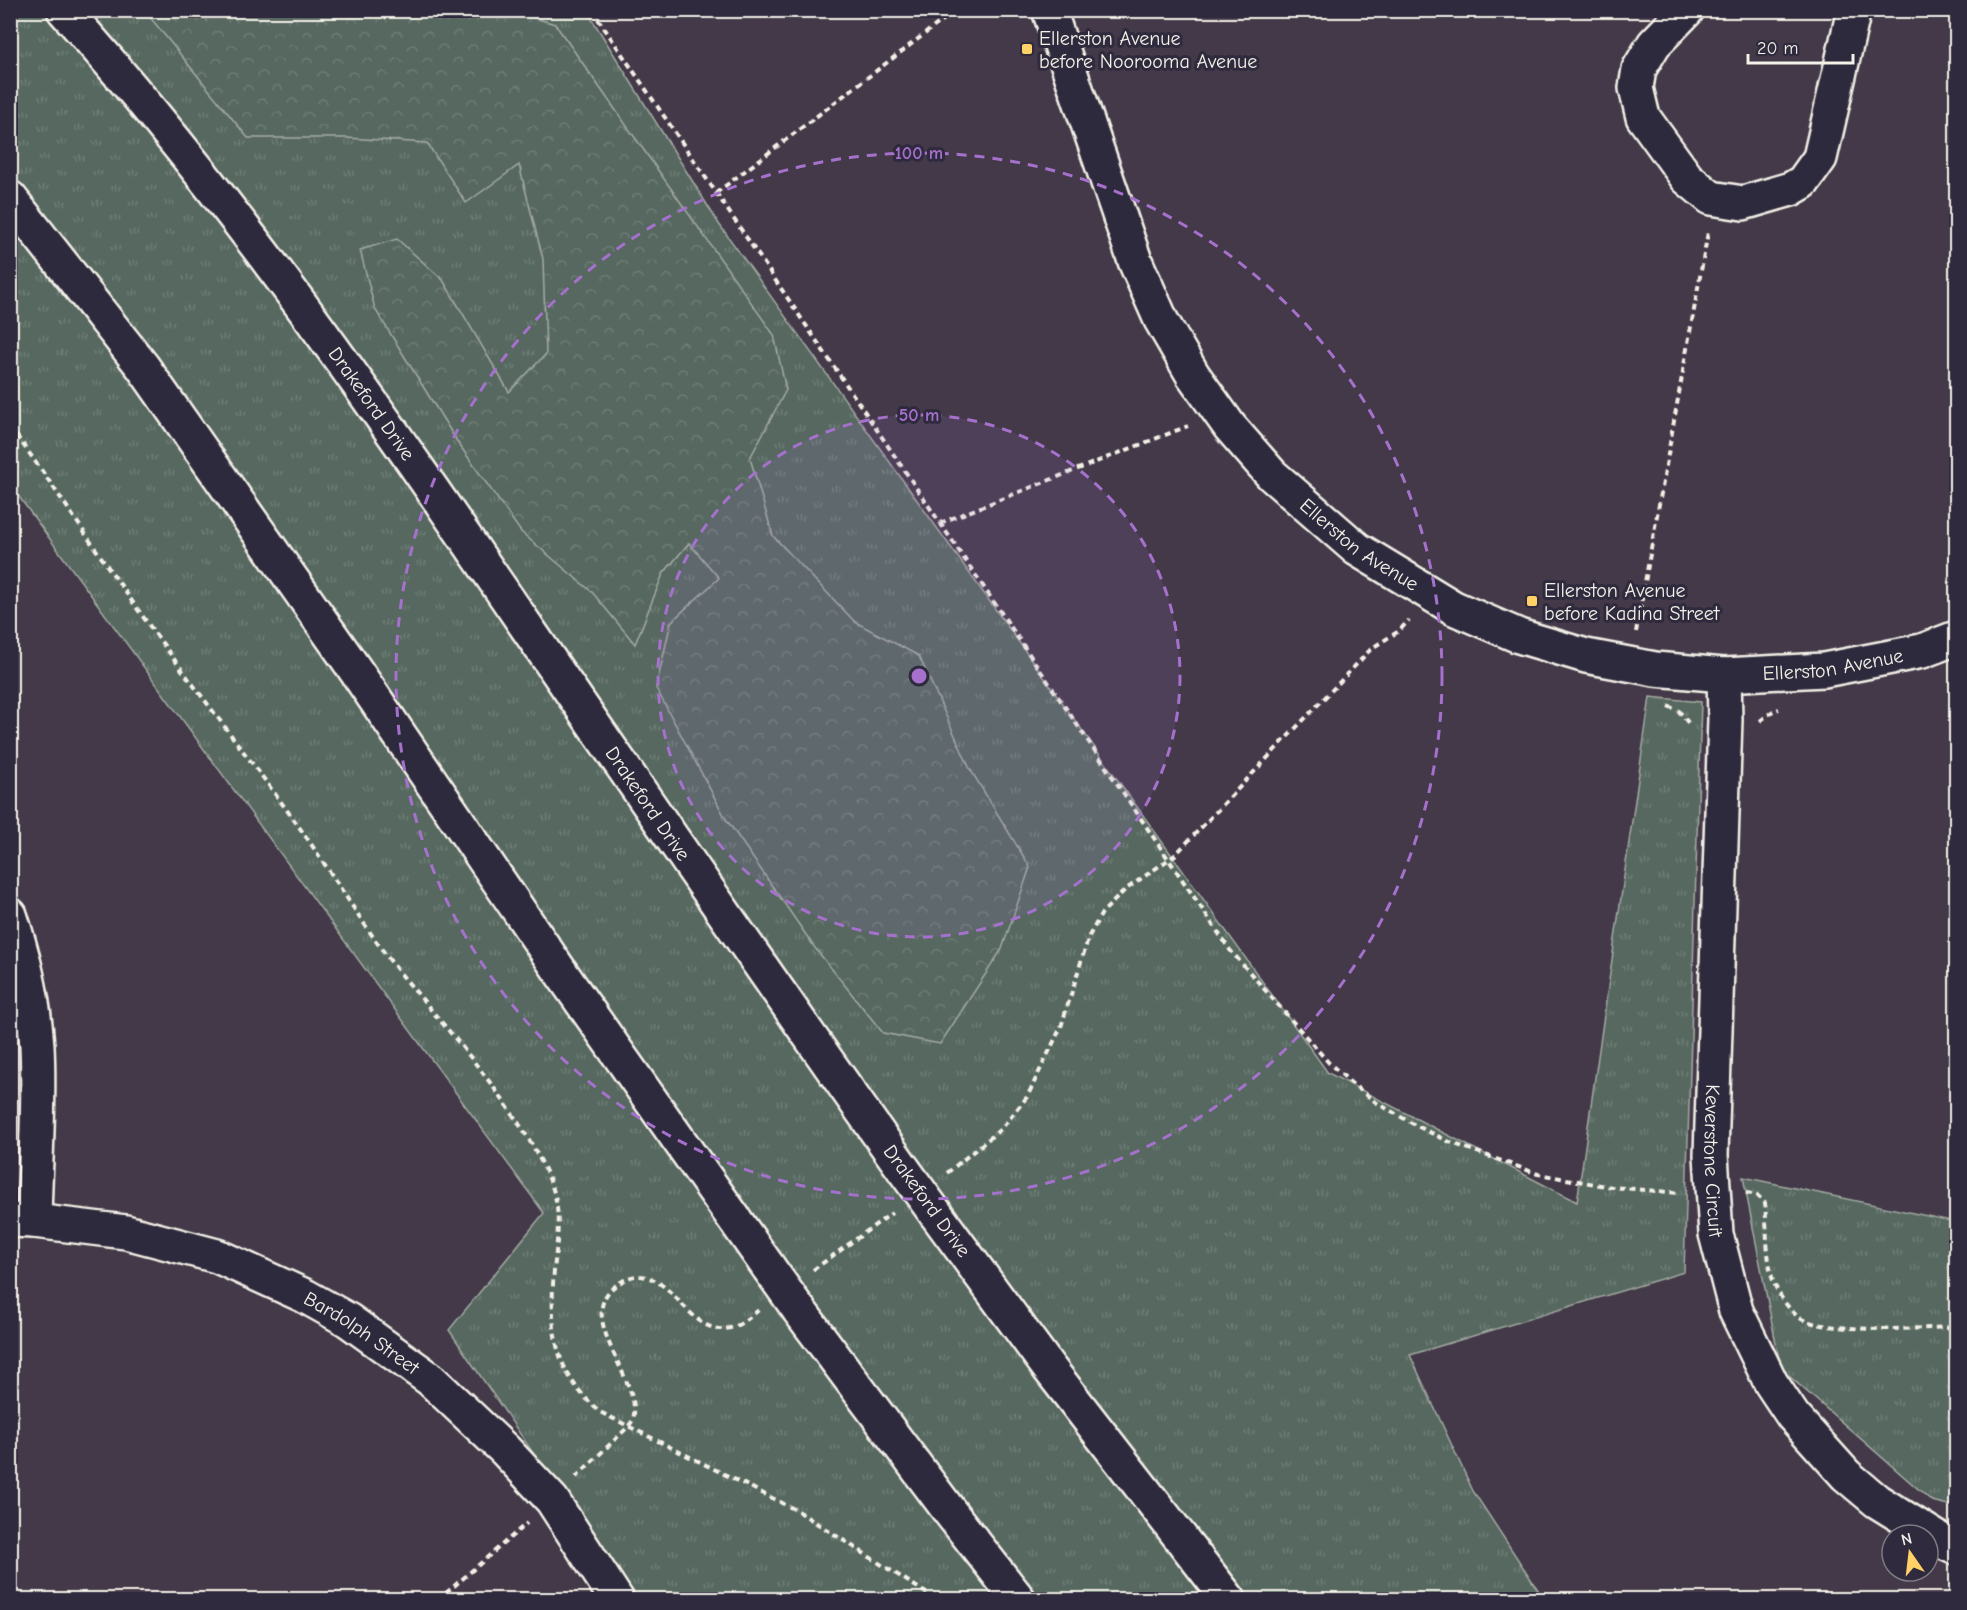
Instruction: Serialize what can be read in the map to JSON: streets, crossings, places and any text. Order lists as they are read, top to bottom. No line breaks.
{"streets":{"main road":["Drakeford Drive","Ellerston Avenue","Keverstone Circuit","Bardolph Street"]},"crossings":[["Ellerston Avenue","Keverstone Circuit"]],"places":{"transit":["Ellerston Avenue before Noorooma Avenue","Ellerston Avenue before Kadina Street"]},"scale_bar":"20 m","north":"top","rings":["100 m","50 m"]}
